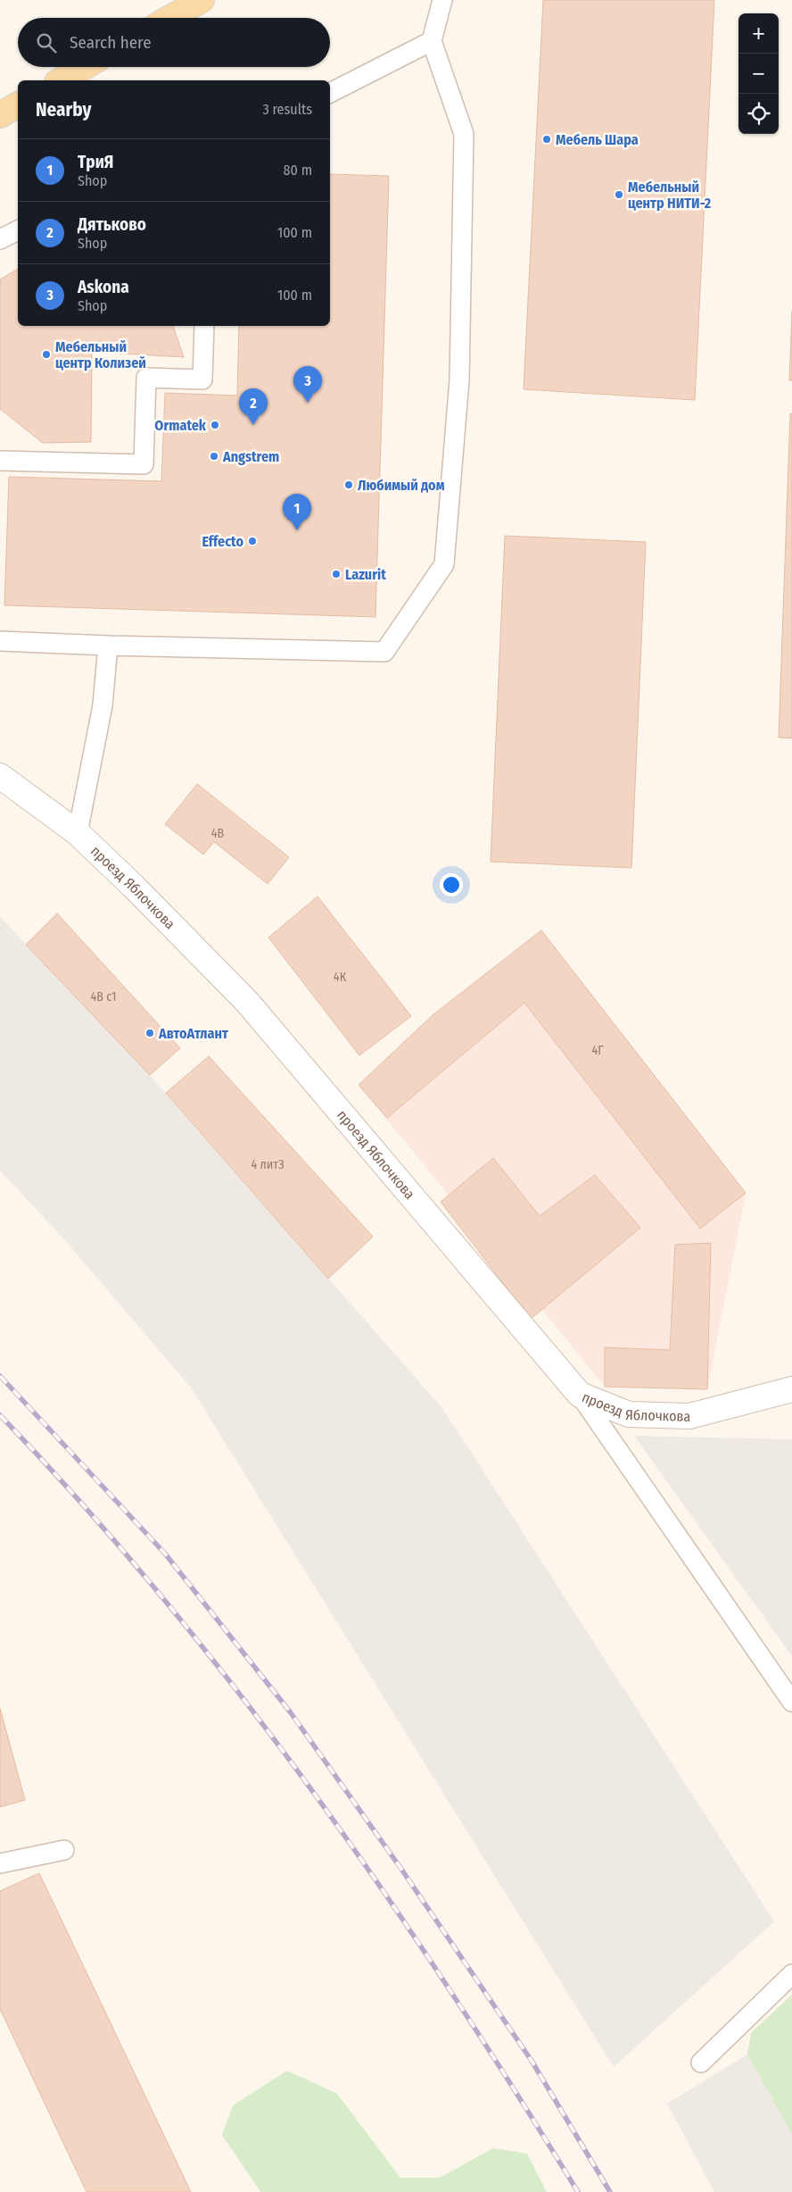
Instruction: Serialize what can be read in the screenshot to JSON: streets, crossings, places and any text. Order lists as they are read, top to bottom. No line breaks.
{"streets":{"street":["проезд Яблочкова"]},"places":["Мебель Шара","Мебельный центр НИТИ-2","Мебельный центр Колизей","Ormatek","Angstrem","Любимый дом","Effecto","Lazurit","АвтоАтлант"],"house_numbers":["4В","4К","4В с1","4Г","4 литЗ"],"page":{"map_buttons":["+","−"],"search":"Search here","heading":["Nearby","3 results"],"list":[{"mark":"1","name":"ТриЯ","note":"Shop","value":"80 m"},{"mark":"2","name":"Дятьково","note":"Shop","value":"100 m"},{"mark":"3","name":"Askona","note":"Shop","value":"100 m"}],"pins":["3","2","1"]}}
